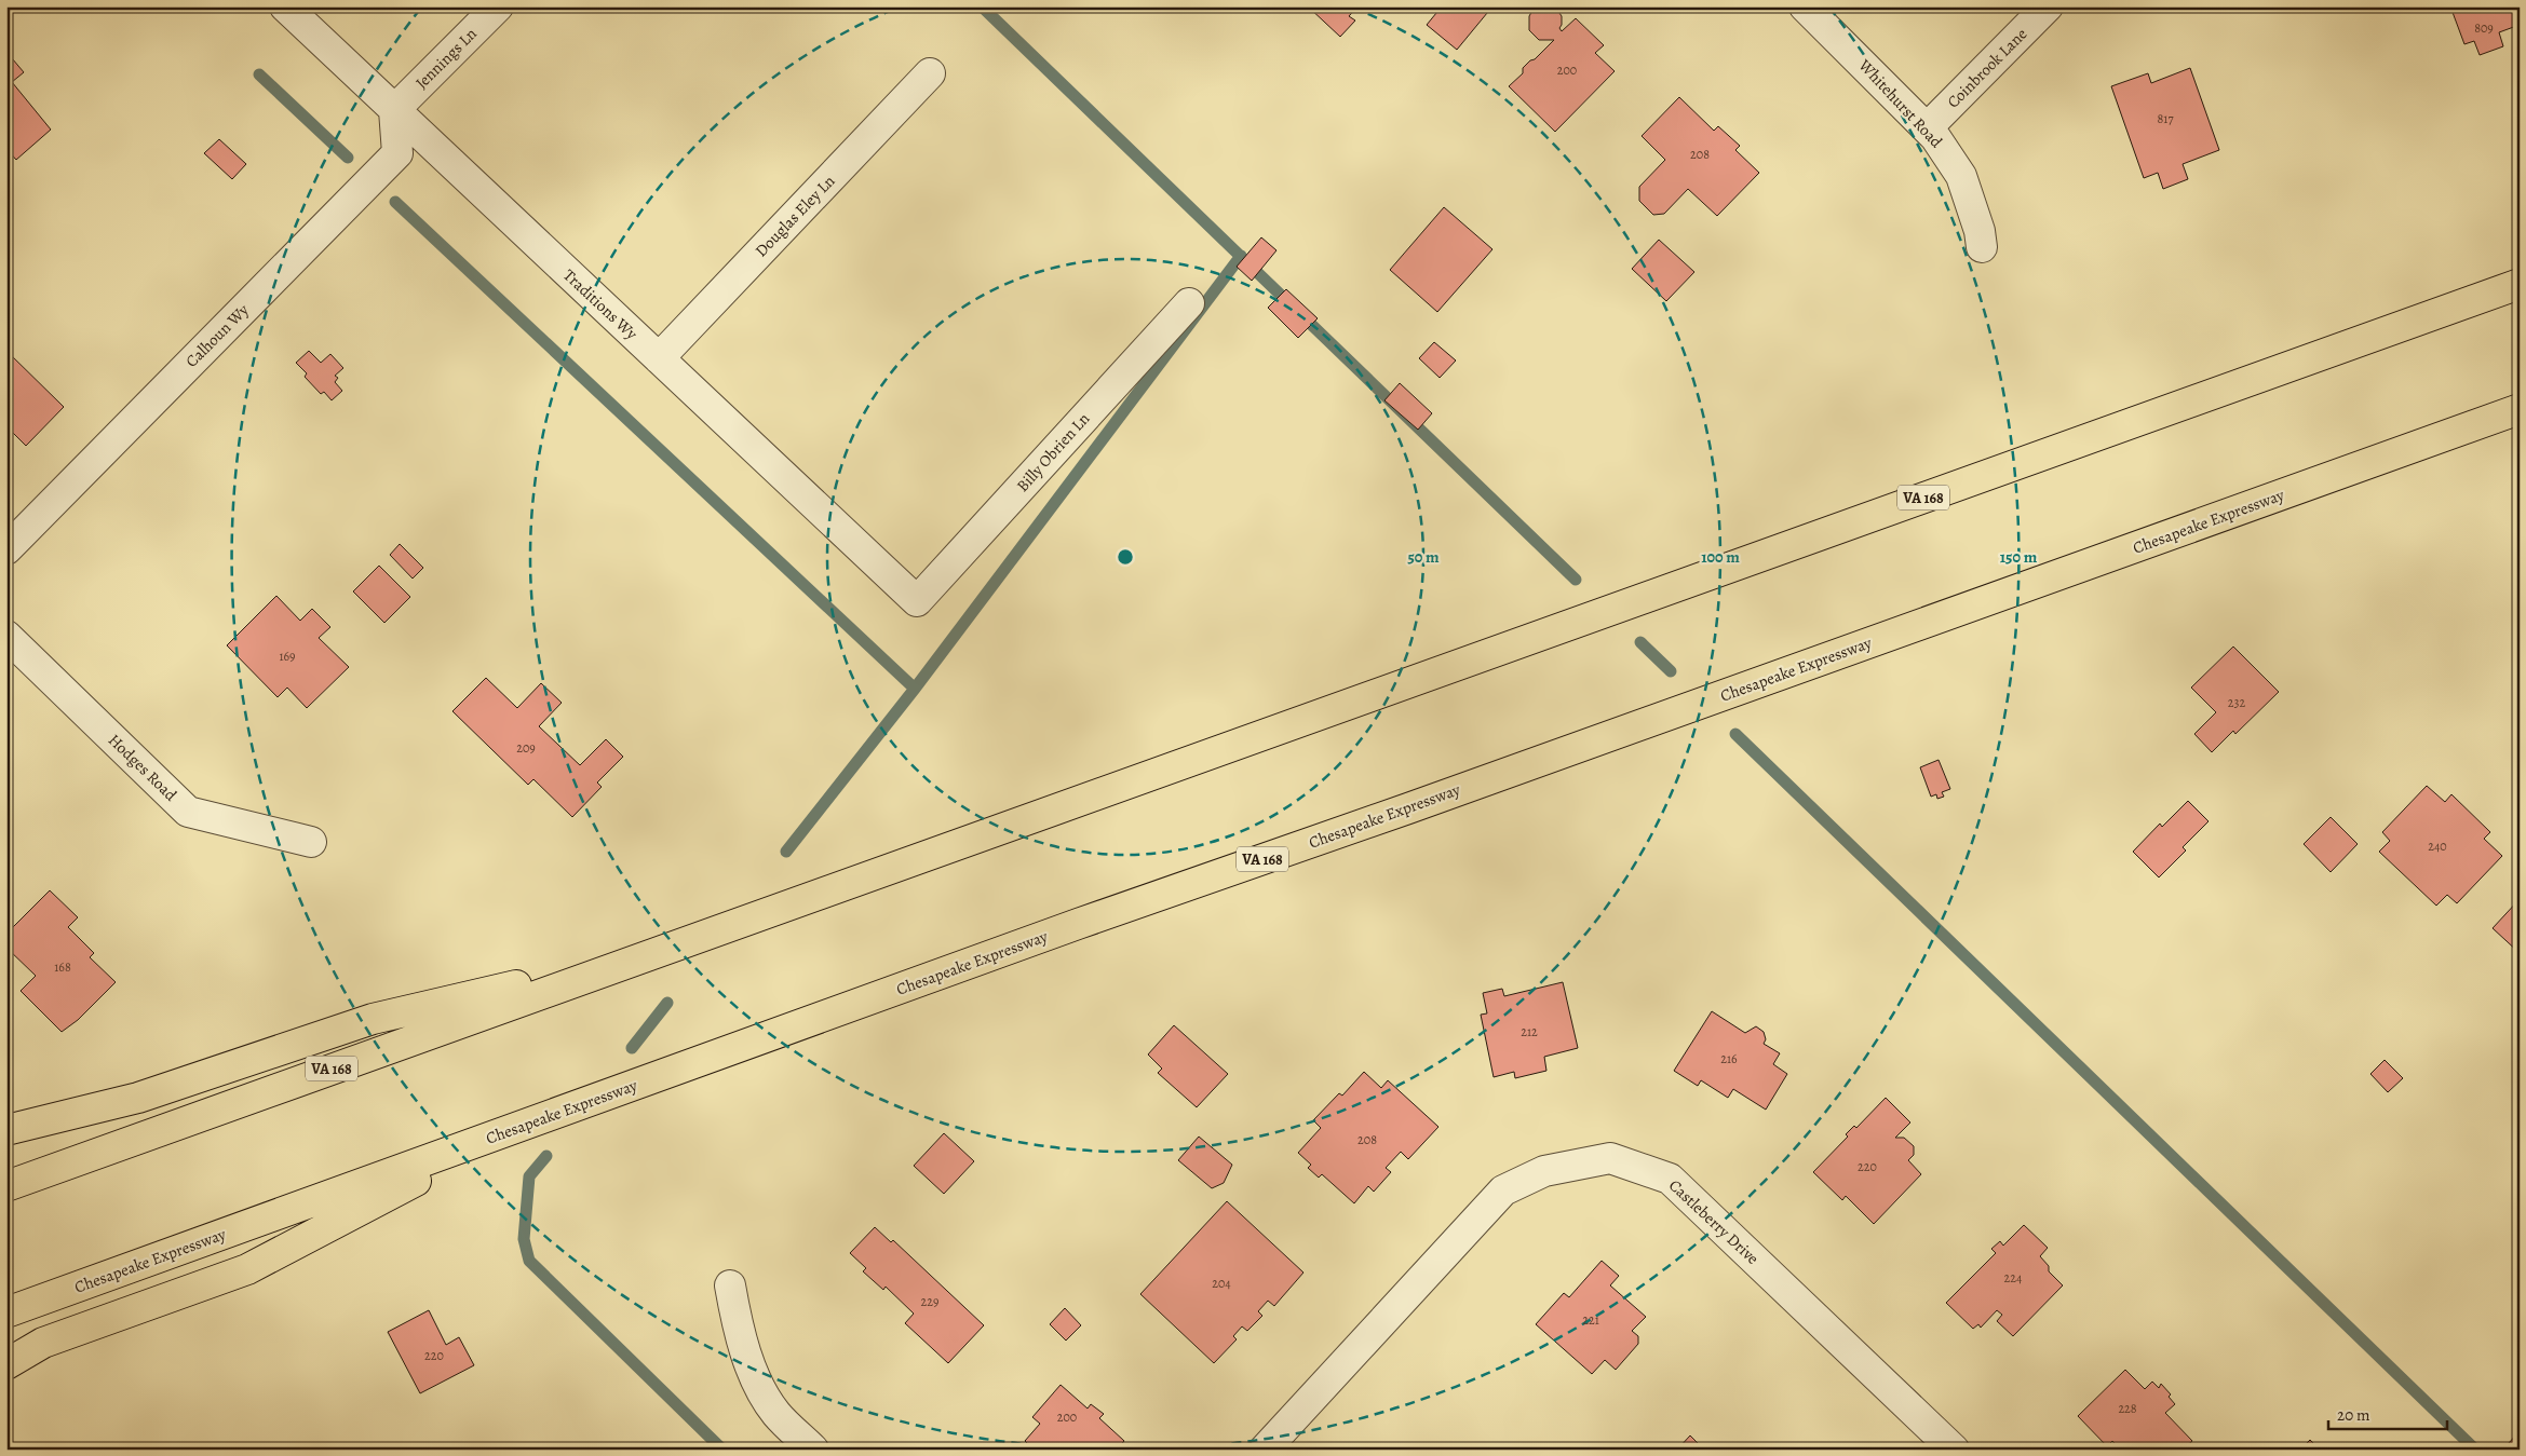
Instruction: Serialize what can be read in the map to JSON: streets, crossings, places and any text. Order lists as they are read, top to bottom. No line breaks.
{"streets":{"highway":["VA 168","Chesapeake Expressway"],"street":["Jennings Ln","Coinbrook Lane","Whitehurst Road","Douglas Eley Ln","Traditions Wy","Calhoun Wy","Billy Obrien Ln","Hodges Road","Castleberry Drive"]},"crossings":[["Jennings Ln","Traditions Wy"],["Jennings Ln","Calhoun Wy"],["Coinbrook Lane","Whitehurst Road"],["Douglas Eley Ln","Traditions Wy"],["Traditions Wy","Calhoun Wy"],["Traditions Wy","Billy Obrien Ln"]],"house_numbers":["809","200","817","208","169","232","209","240","168","212","216","208","220","224","204","229","221","220","228","200"],"scale_bar":"20 m","rings":["50 m","100 m","150 m"]}
